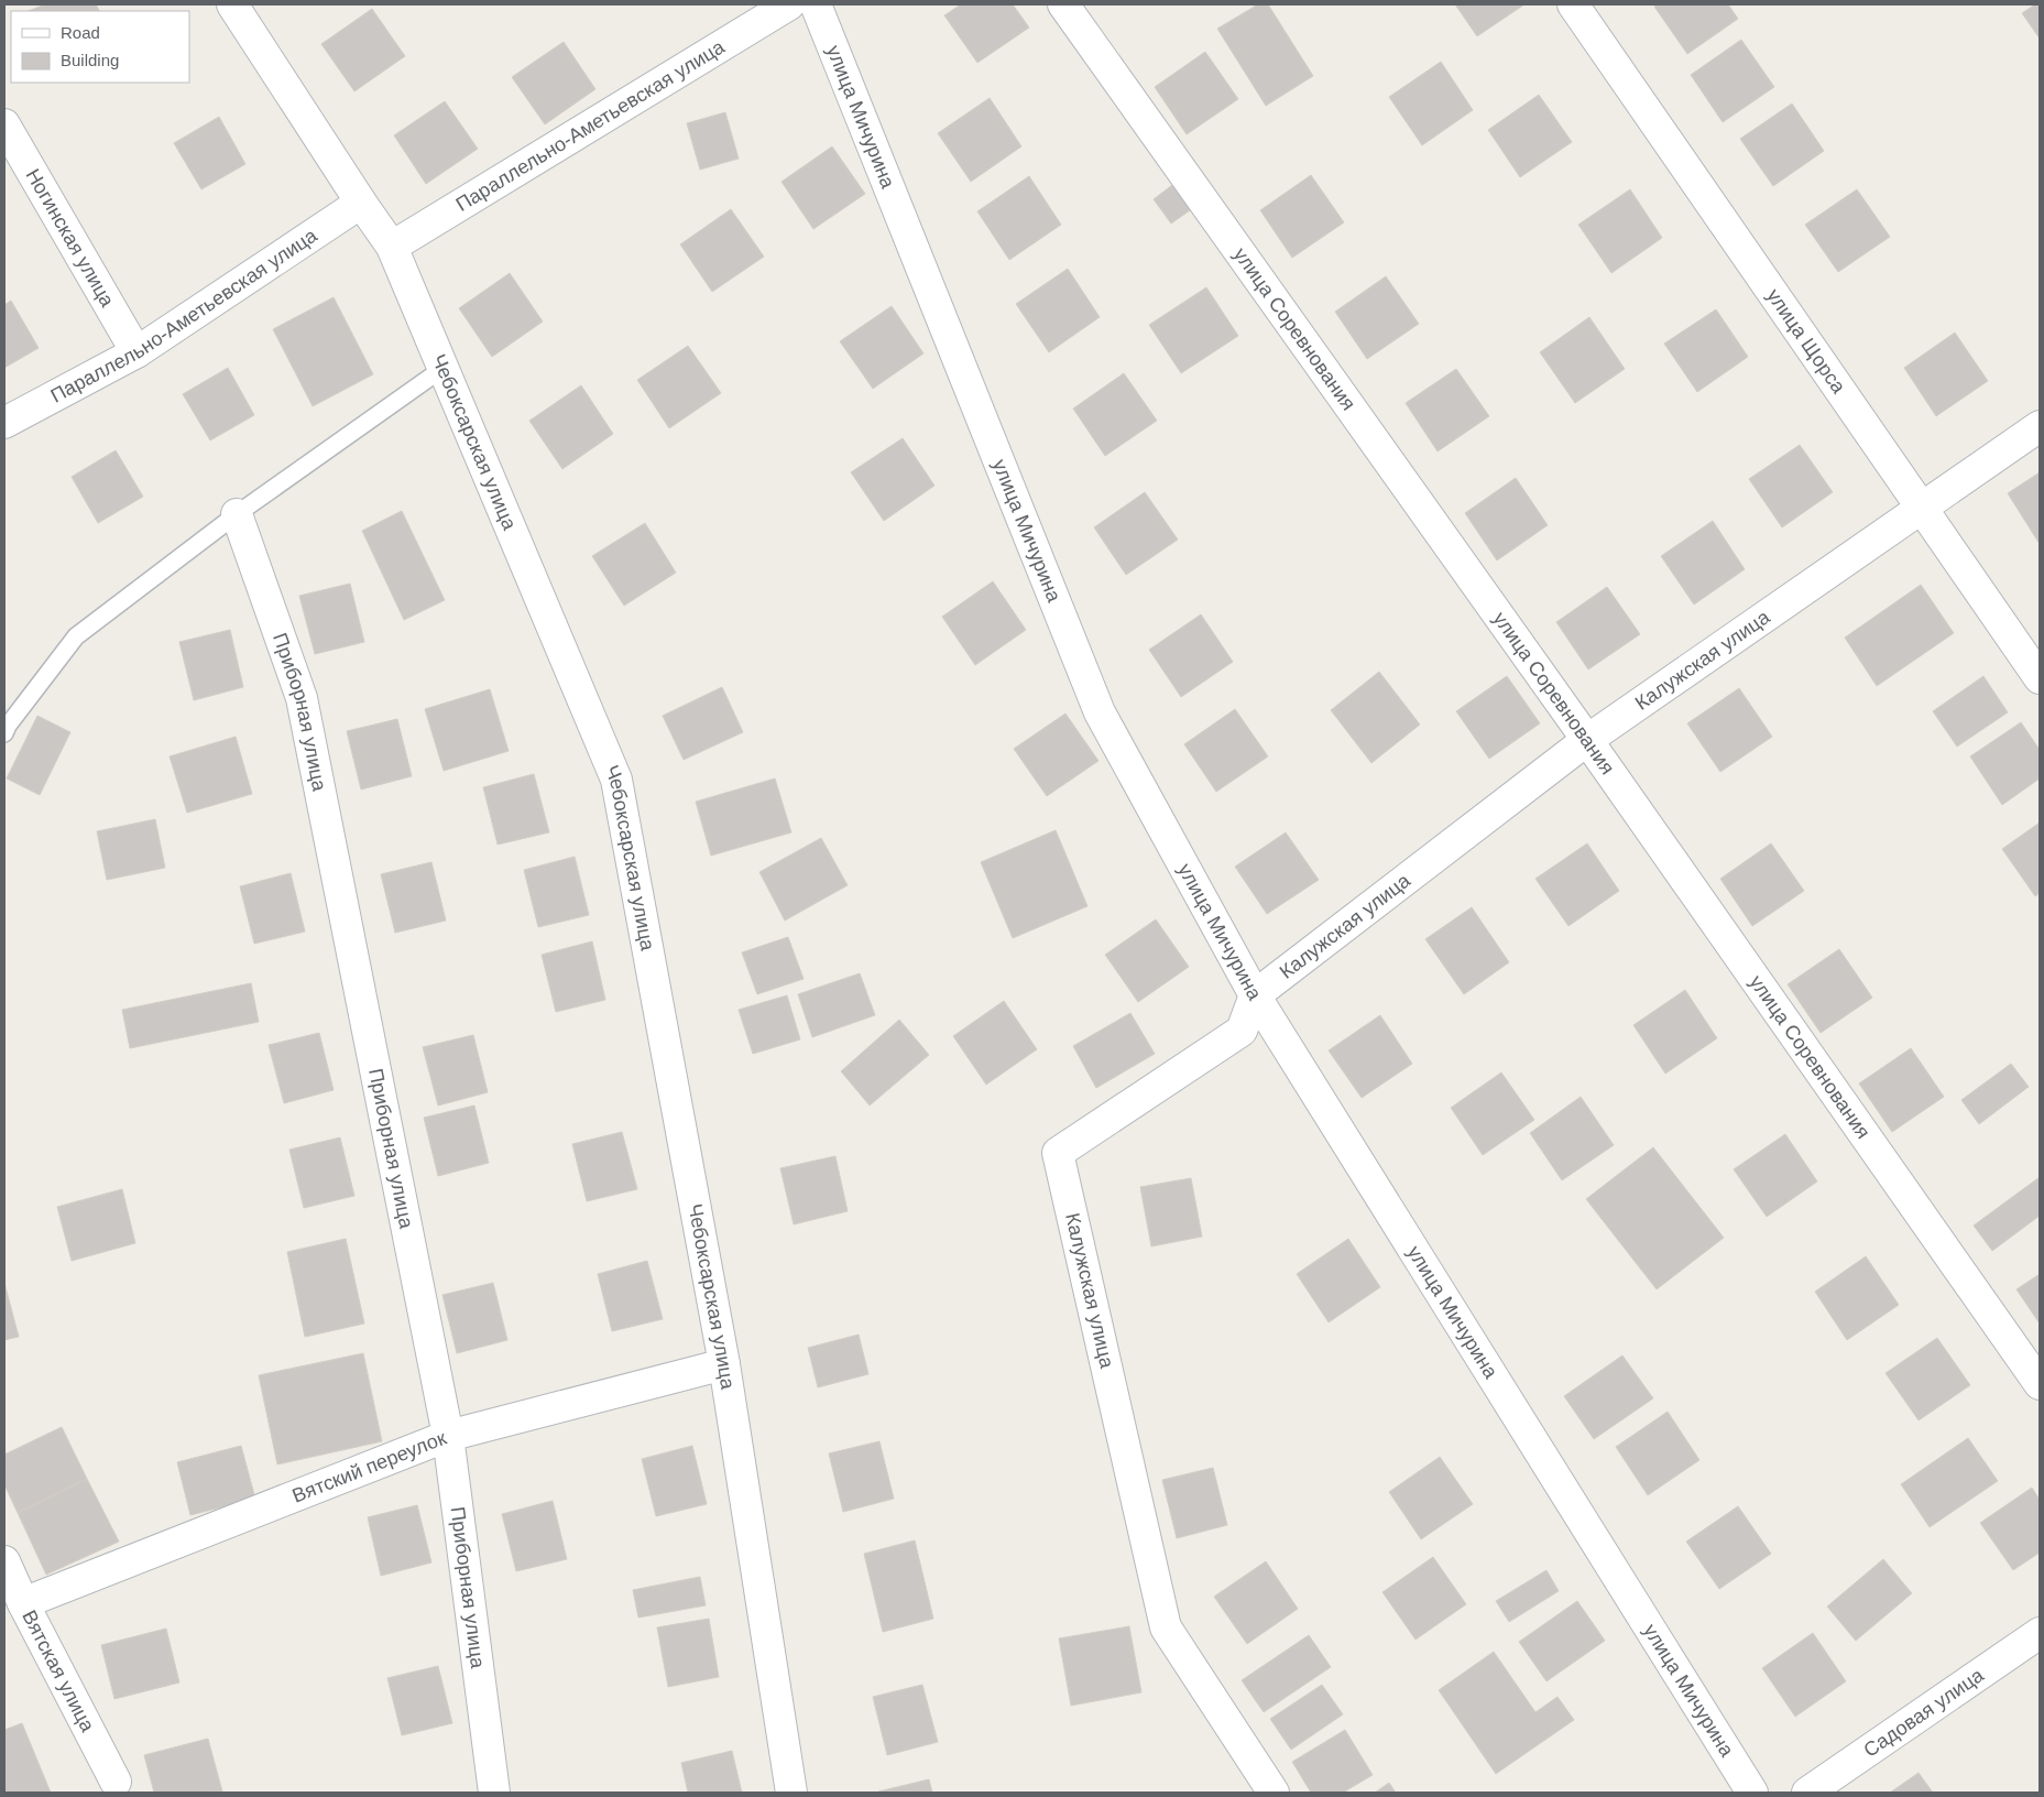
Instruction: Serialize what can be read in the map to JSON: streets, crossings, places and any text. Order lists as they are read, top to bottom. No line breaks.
{"streets":{"street":["улица Мичурина","Параллельно-Аметьевская улица","Ногинская улица","улица Соревнования","улица Щорса","Чебоксарская улица","Калужская улица","Приборная улица","Вятский переулок","Вятская улица","Садовая улица"]},"crossings":[["улица Мичурина","Калужская улица"],["Параллельно-Аметьевская улица","Ногинская улица"],["Параллельно-Аметьевская улица","Чебоксарская улица"],["улица Соревнования","Калужская улица"],["улица Щорса","Калужская улица"],["Чебоксарская улица","Вятский переулок"],["Приборная улица","Вятский переулок"],["Вятский переулок","Вятская улица"]],"legend":["Road","Building"]}
